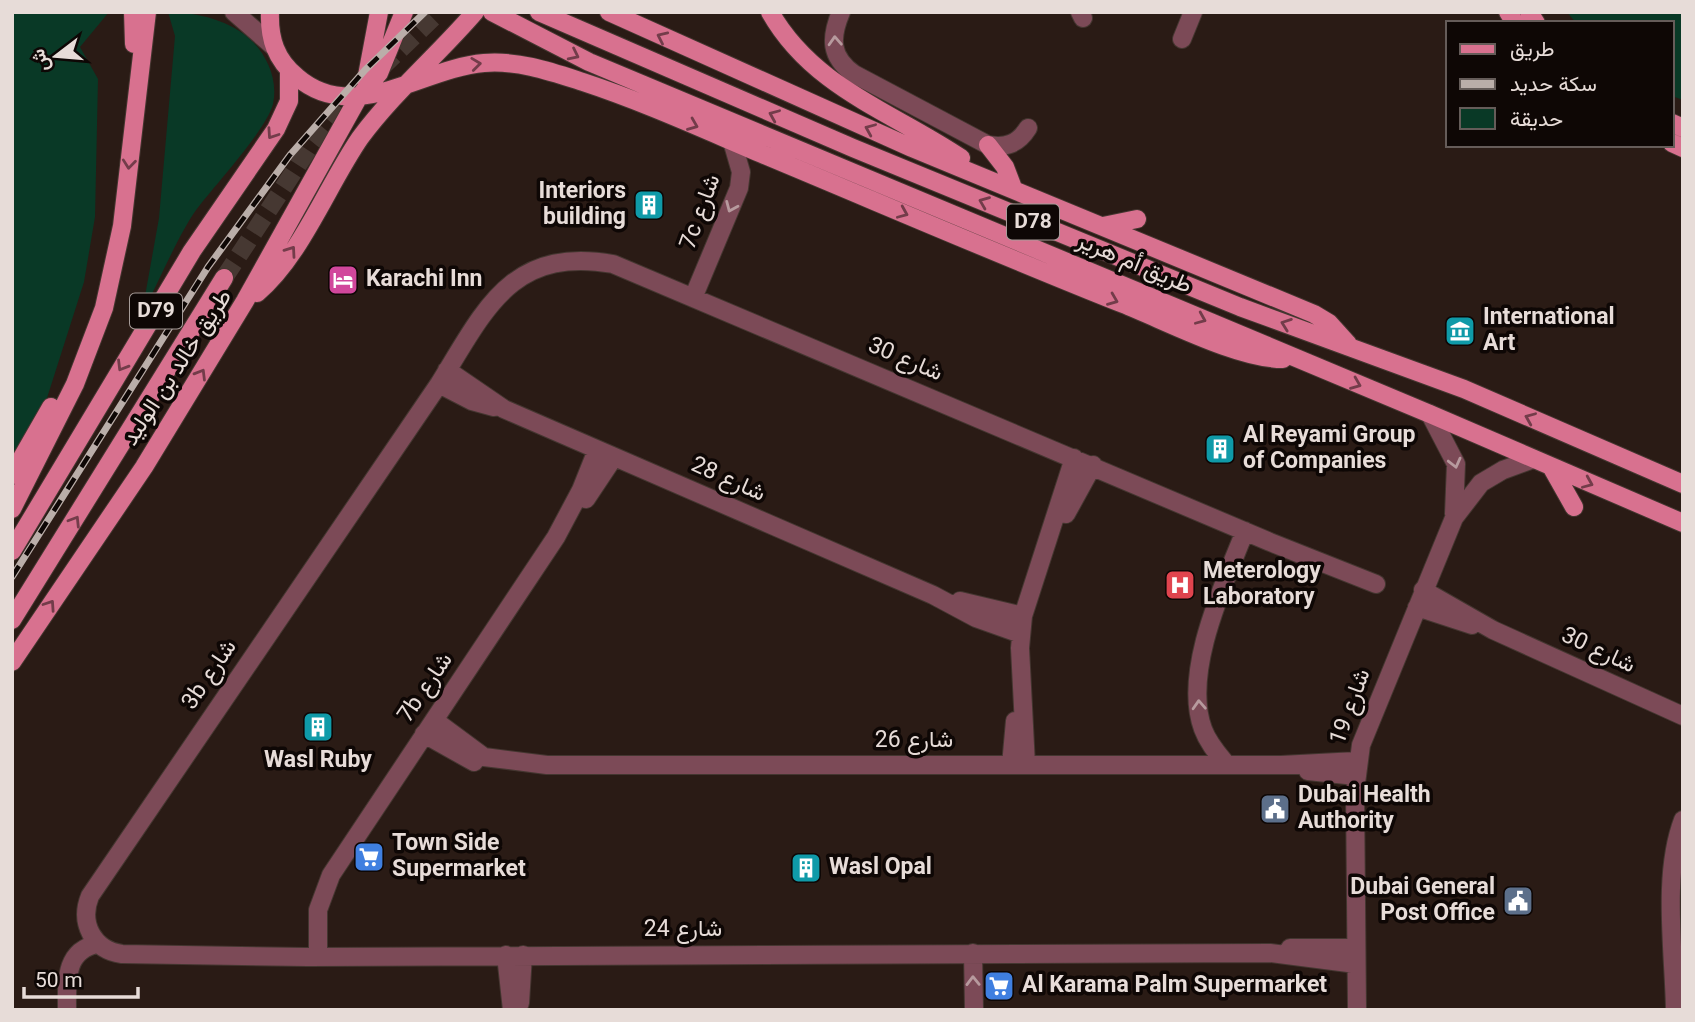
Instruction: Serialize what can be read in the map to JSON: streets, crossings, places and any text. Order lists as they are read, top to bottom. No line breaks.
{"streets":{"main road":["D78","طريق أم هرير","D79","طريق خالد بن الوليد"],"street":["7c شارع","شارع 30","شارع 28","3b شارع","7b شارع","شارع 19","شارع 26","شارع 24"]},"crossings":[["7c شارع","شارع 30"],["طريق أم هرير","شارع 19"],["شارع 30","شارع 28"],["شارع 30","3b شارع"],["شارع 30","شارع 19"],["شارع 28","3b شارع"],["شارع 28","7b شارع"],["3b شارع","شارع 24"],["7b شارع","شارع 26"],["7b شارع","شارع 24"],["شارع 19","شارع 26"],["شارع 19","شارع 24"]],"one_way":["7c شارع"],"places":{"building":["Interiors building","Al Reyami Group of Companies","Wasl Ruby","Wasl Opal"],"hotel":["Karachi Inn"],"museum":["International Art"],"hospital":["Meterology Laboratory"],"public building":["Dubai Health Authority","Dubai General Post Office"],"supermarket":["Town Side Supermarket","Al Karama Palm Supermarket"]},"legend":["طريق","سكة حديد","حديقة"],"scale_bar":"50 m","north":"left"}
